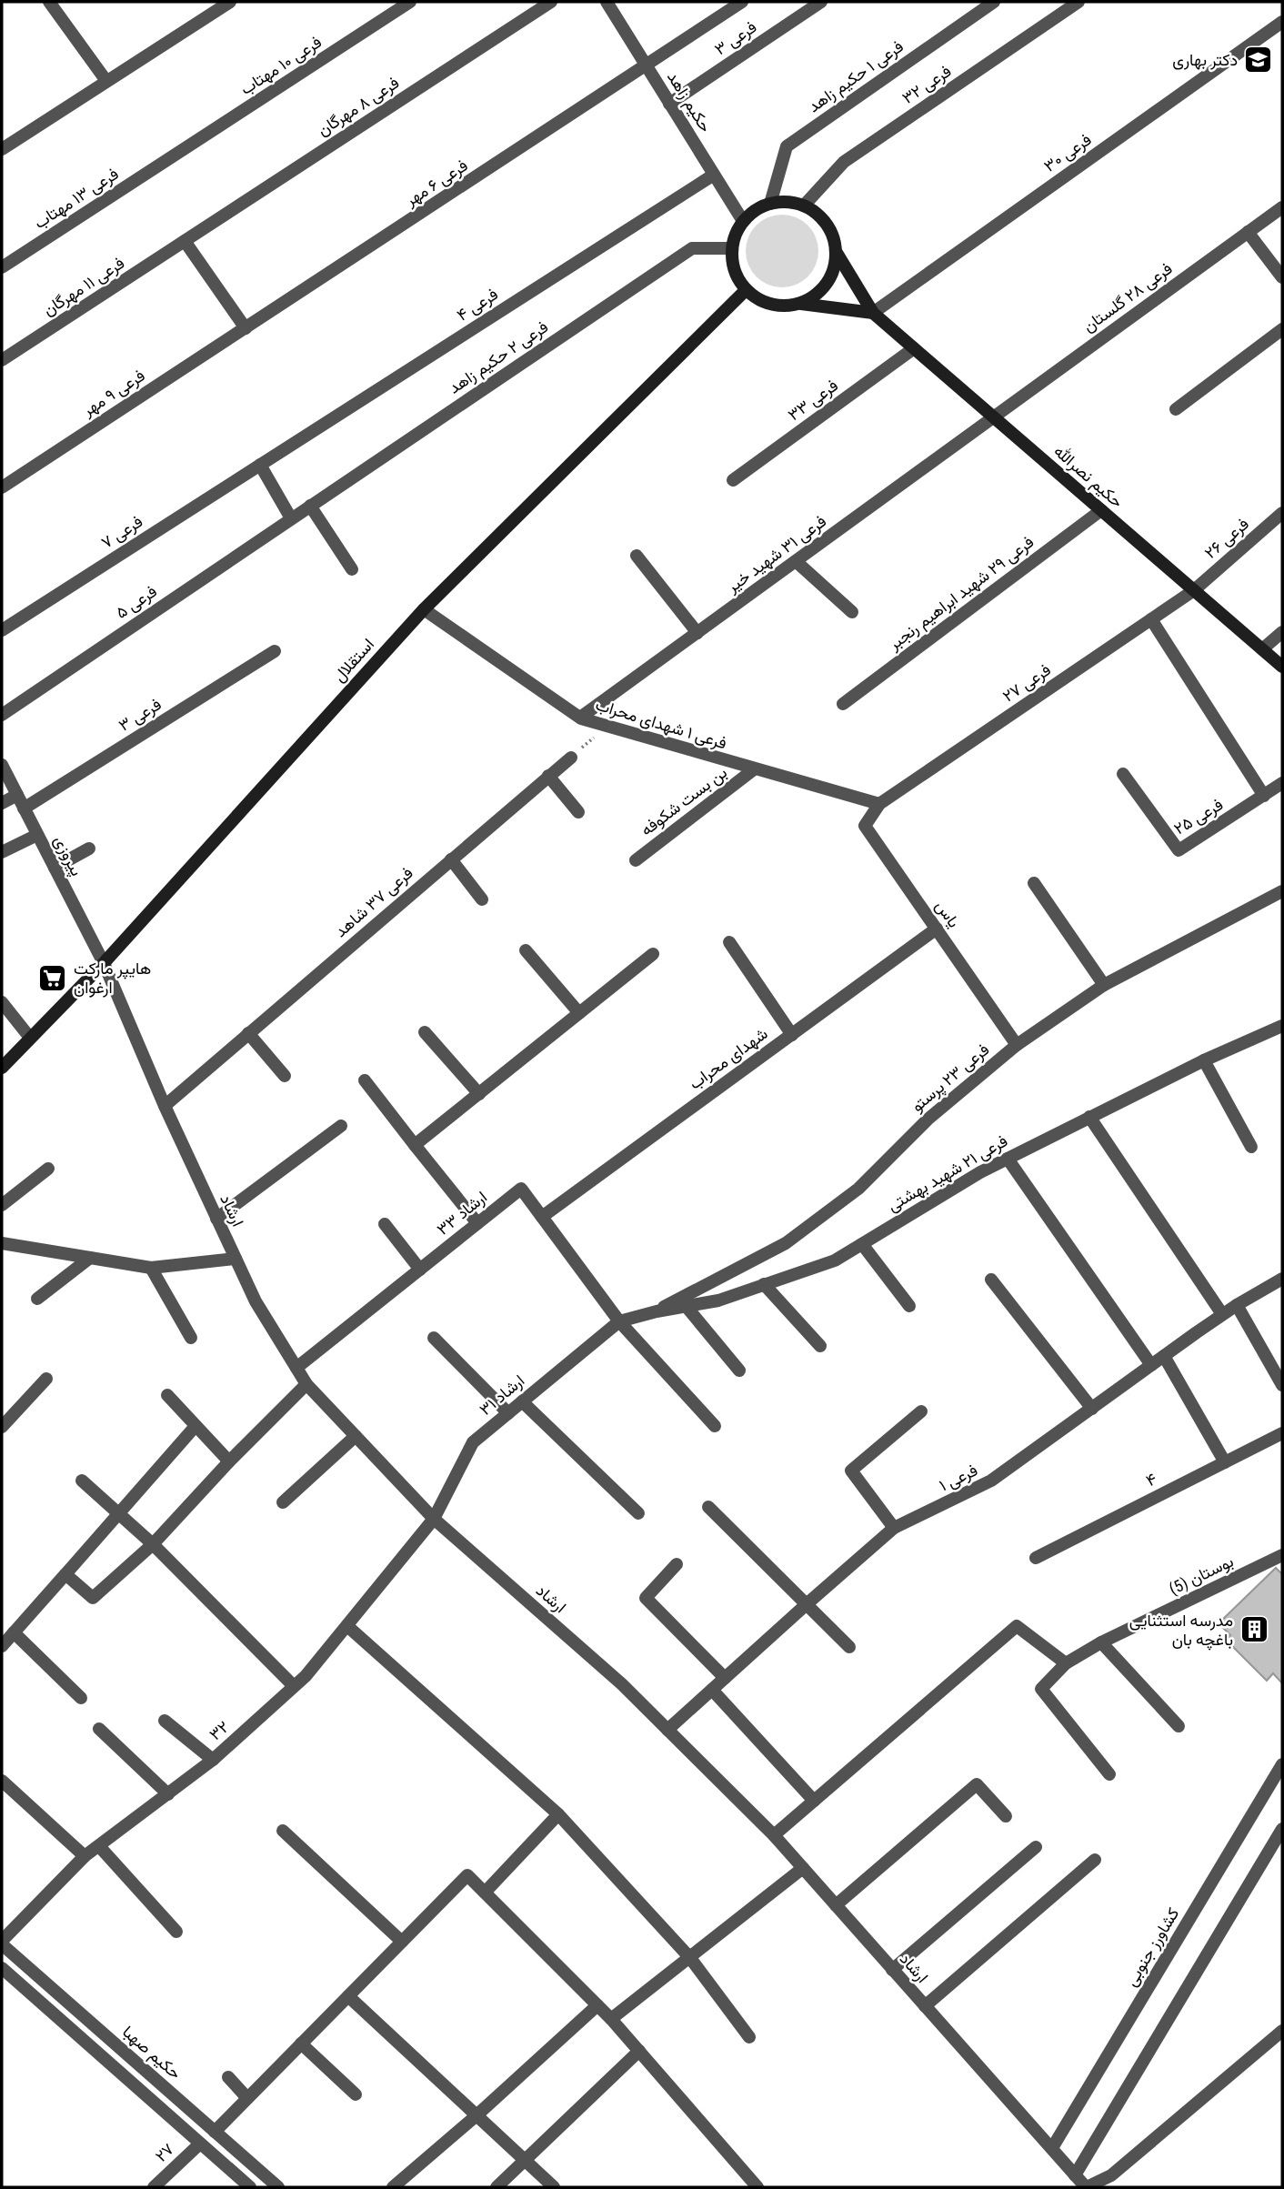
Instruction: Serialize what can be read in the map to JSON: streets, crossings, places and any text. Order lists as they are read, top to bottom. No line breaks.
{"streets":{"main road":["حکیم نصرالله","استقلال"],"street":["فرعی ۳","فرعی ۱۰ مهتاب","فرعی ۱ حکیم زاهد","فرعی ۳۲","حکیم زاهد","فرعی ۸ مهرگان","فرعی ۳۰","فرعی ۶ مهر","فرعی ۱۳ مهتاب","فرعی ۱۱ مهرگان","فرعی ۲۸ گلستان","فرعی ۴","فرعی ۲ حکیم زاهد","فرعی ۹ مهر","فرعی ۳۳","فرعی ۷","فرعی ۲۶","فرعی ۳۱ شهید خیر","فرعی ۲۹ شهید ابراهیم رنجبر","فرعی ۵","فرعی ۲۷","فرعی ۱ شهدای محراب","بن بست شکوفه","فرعی ۲۵","پیروزی","فرعی ۳۷ شاهد","یاس","شهدای محراب","فرعی ۲۳ پرستو","فرعی ۲۱ شهید بهشتی","ارشاد","ارشاد ۳۳","ارشاد ۳۱","فرعی ۱","۴","بوستان (5)","۳۲","کشاورز جنوبی","حکیم صهبا","۲۷"]},"crossings":[["فرعی ۳","حکیم زاهد"],["فرعی ۳","پیروزی"],["فرعی ۱۰ مهتاب","فرعی ۱۳ مهتاب"],["فرعی ۱ حکیم زاهد","فرعی ۳۲"],["فرعی ۱ حکیم زاهد","حکیم زاهد"],["فرعی ۱ حکیم زاهد","فرعی ۲ حکیم زاهد"],["فرعی ۱ حکیم زاهد","حکیم نصرالله"],["فرعی ۱ حکیم زاهد","استقلال"],["فرعی ۳۲","حکیم زاهد"],["فرعی ۳۲","فرعی ۲ حکیم زاهد"],["فرعی ۳۲","حکیم نصرالله"],["فرعی ۳۲","استقلال"],["حکیم زاهد","فرعی ۶ مهر"],["حکیم زاهد","فرعی ۴"],["حکیم زاهد","فرعی ۲ حکیم زاهد"],["حکیم زاهد","حکیم نصرالله"],["حکیم زاهد","استقلال"],["فرعی ۸ مهرگان","فرعی ۱۱ مهرگان"],["فرعی ۳۰","حکیم نصرالله"],["فرعی ۶ مهر","فرعی ۹ مهر"],["فرعی ۲۸ گلستان","حکیم نصرالله"],["فرعی ۲۸ گلستان","فرعی ۳۱ شهید خیر"],["فرعی ۴","فرعی ۷"],["فرعی ۲ حکیم زاهد","حکیم نصرالله"],["فرعی ۲ حکیم زاهد","فرعی ۵"],["فرعی ۲ حکیم زاهد","استقلال"],["فرعی ۳۳","حکیم نصرالله"],["حکیم نصرالله","فرعی ۲۶"],["حکیم نصرالله","فرعی ۳۱ شهید خیر"],["حکیم نصرالله","فرعی ۲۹ شهید ابراهیم رنجبر"],["حکیم نصرالله","استقلال"],["حکیم نصرالله","فرعی ۲۷"],["فرعی ۲۶","فرعی ۲۷"],["فرعی ۳۱ شهید خیر","فرعی ۱ شهدای محراب"],["استقلال","فرعی ۱ شهدای محراب"],["استقلال","پیروزی"],["استقلال","ارشاد"],["فرعی ۲۷","فرعی ۱ شهدای محراب"],["فرعی ۲۷","یاس"],["فرعی ۱ شهدای محراب","بن بست شکوفه"],["فرعی ۱ شهدای محراب","یاس"],["پیروزی","ارشاد"],["فرعی ۳۷ شاهد","ارشاد"],["یاس","شهدای محراب"],["یاس","فرعی ۲۳ پرستو"],["شهدای محراب","ارشاد ۳۳"],["فرعی ۲۳ پرستو","فرعی ۲۱ شهید بهشتی"],["فرعی ۲۱ شهید بهشتی","ارشاد ۳۳"],["فرعی ۲۱ شهید بهشتی","ارشاد ۳۱"],["ارشاد","ارشاد ۳۳"],["ارشاد","ارشاد ۳۱"],["ارشاد","فرعی ۱"],["ارشاد","۳۲"],["ارشاد","کشاورز جنوبی"],["ارشاد ۳۳","ارشاد ۳۱"],["ارشاد ۳۱","۳۲"],["۳۲","حکیم صهبا"],["حکیم صهبا","۲۷"]],"places":{"school or university":["دکتر بهاری"],"supermarket":["هایپر مارکت ارغوان"],"building":["مدرسه استثنایی باغچه بان"]}}
